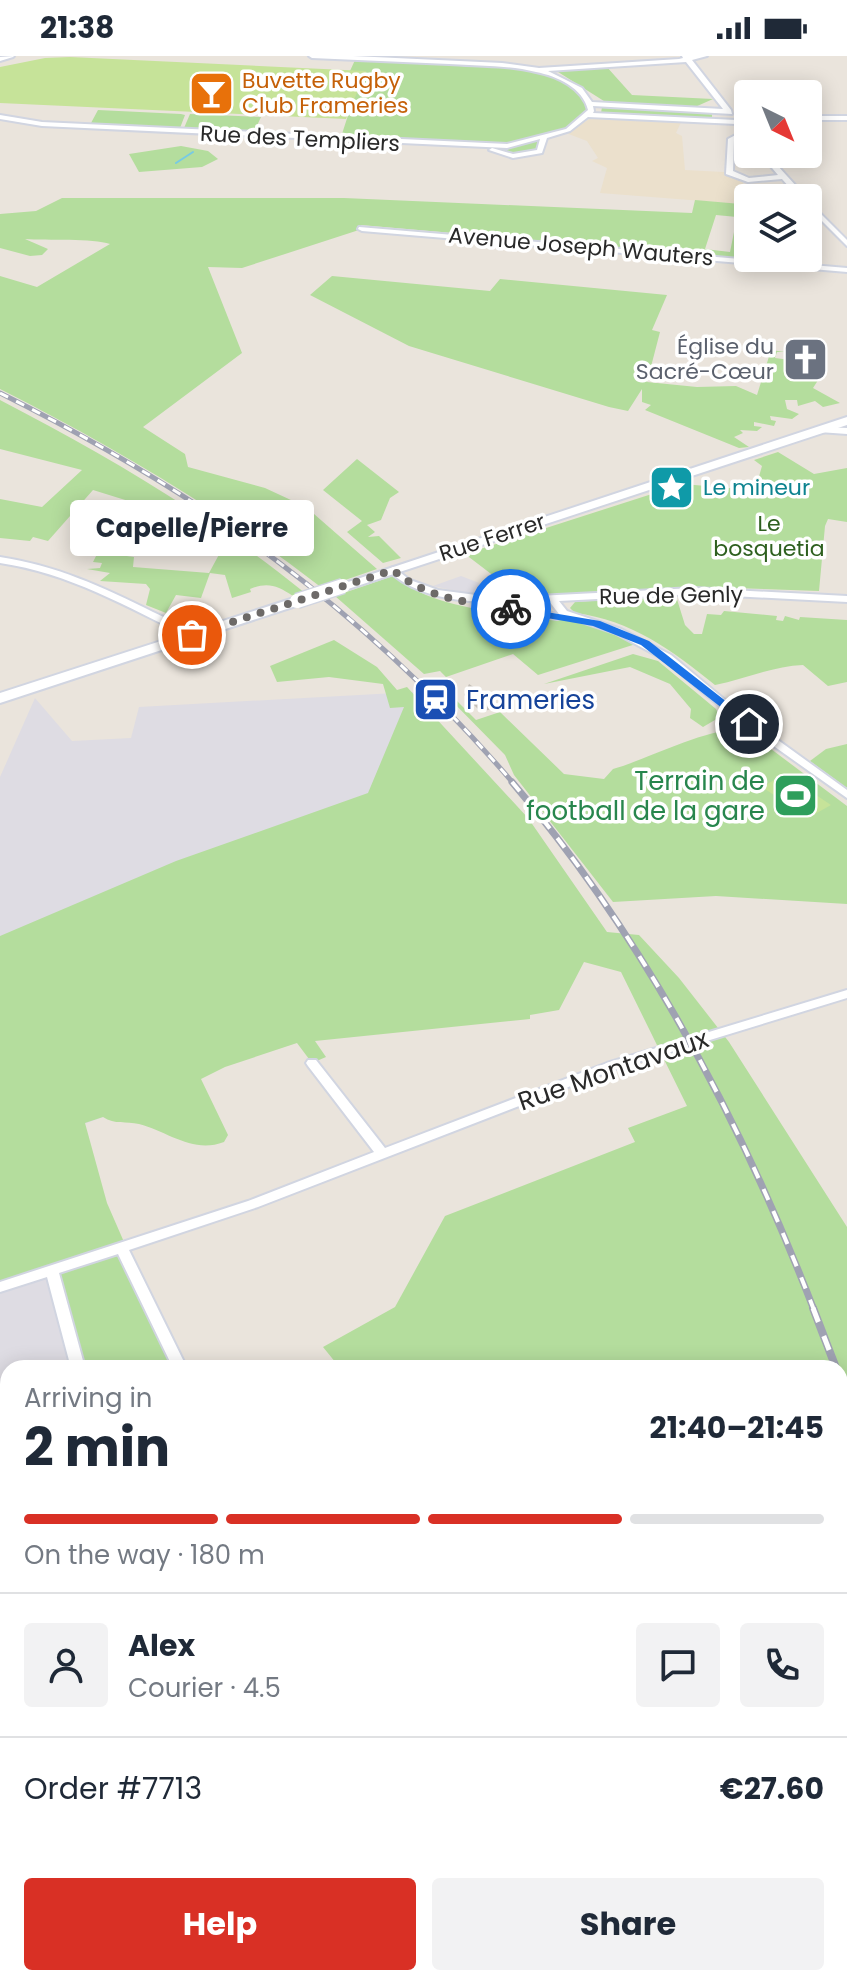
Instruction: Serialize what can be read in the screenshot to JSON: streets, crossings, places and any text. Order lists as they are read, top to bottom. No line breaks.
{"streets":{"main road":["Rue Ferrer"],"street":["Rue des Templiers","Avenue Joseph Wauters","Rue de Genly","Rue Montavaux"]},"parks":["Le bosquetia"],"places":{"bar":["Buvette Rugby Club Frameries"],"church":["Église du Sacré-Cœur"],"place":["Le mineur"],"other":["Capelle/Pierre"],"station":["Frameries"],"sports":["Terrain de football de la gare"]},"north":"bottom right","page":{"status":"21:38","bubble":"Capelle/Pierre","heading":["2 min","Arriving in","21:40–21:45"],"panel":["Alex","Courier · 4.5","Order #7713","€27.60"],"bar":"On the way · 180 m","buttons":["Help","Share"]}}
